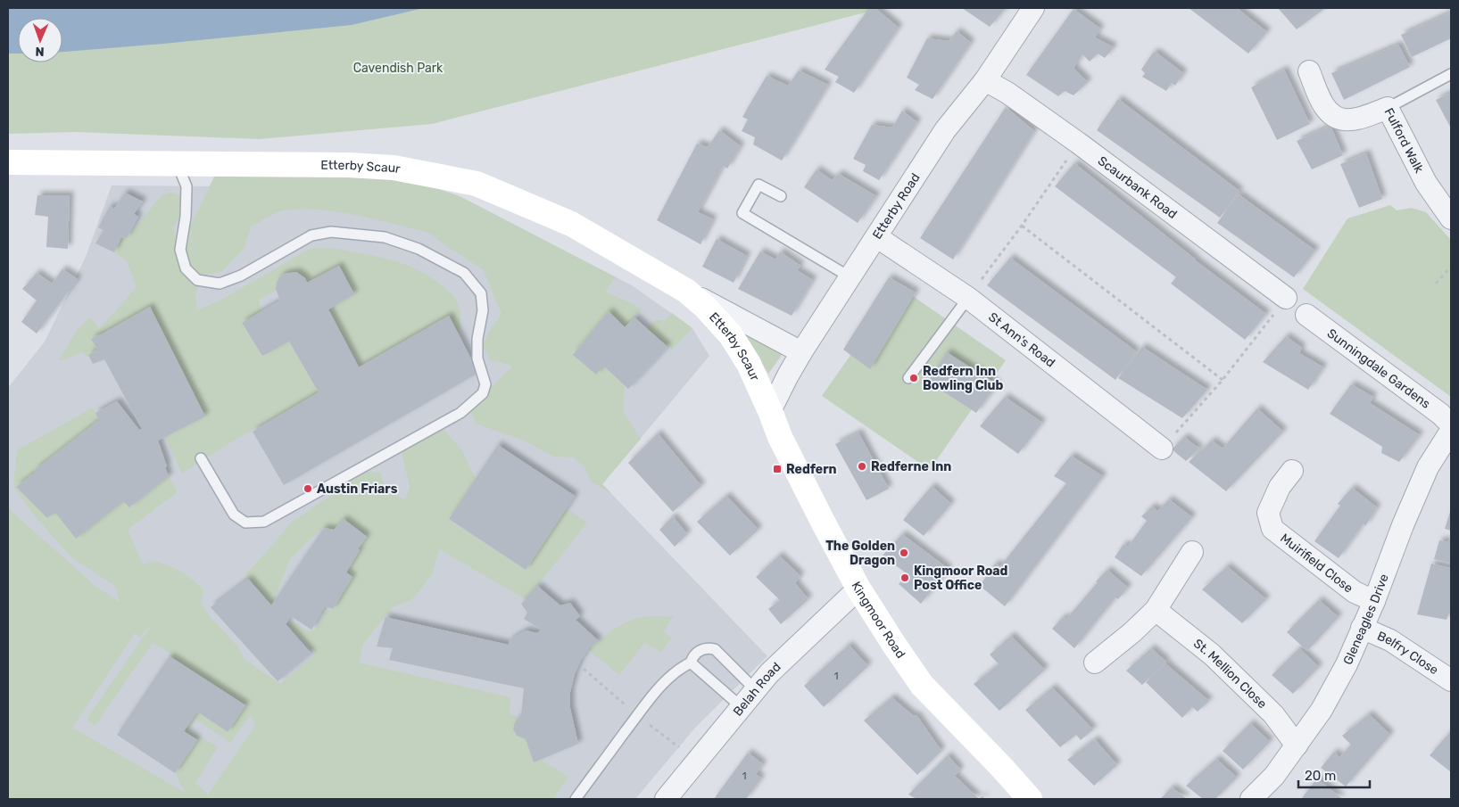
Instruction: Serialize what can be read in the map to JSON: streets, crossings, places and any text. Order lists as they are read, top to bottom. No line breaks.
{"streets":{"street":["Fulford Walk","Etterby Scaur","Scaurbank Road","Etterby Road","St Ann's Road","Sunningdale Gardens","Muirifield Close","Gleneagles Drive","Kingmoor Road","Belfry Close","St. Mellion Close","Belah Road"]},"crossings":[["Etterby Scaur","Etterby Road"],["Etterby Scaur","Kingmoor Road"],["Scaurbank Road","Etterby Road"],["Etterby Road","St Ann's Road"],["Etterby Road","Kingmoor Road"],["Sunningdale Gardens","Gleneagles Drive"],["Muirifield Close","Gleneagles Drive"],["Gleneagles Drive","Belfry Close"],["Gleneagles Drive","St. Mellion Close"],["Kingmoor Road","Belah Road"]],"parks":["Cavendish Park"],"places":{"other":["Redfern Inn Bowling Club","Redferne Inn","Austin Friars","The Golden Dragon","Kingmoor Road Post Office"],"transit":["Redfern"]},"house_numbers":["1","1"],"scale_bar":"20 m","north":"bottom"}
